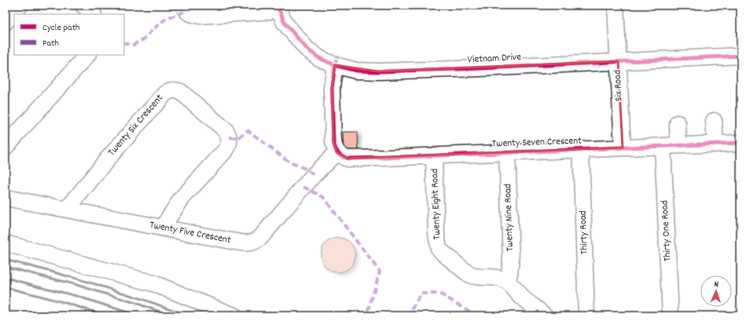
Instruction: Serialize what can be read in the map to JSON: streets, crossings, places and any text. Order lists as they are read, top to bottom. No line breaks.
{"streets":{"street":["Vietnam Drive","Six Road","Twenty Six Crescent","Twenty Seven Crescent","Twenty Eight Road","Twenty Nine Road","Thirty One Road","Thirty Road","Twenty Five Crescent"]},"crossings":[["Vietnam Drive","Six Road"],["Six Road","Twenty Seven Crescent"],["Twenty Six Crescent","Twenty Five Crescent"],["Twenty Seven Crescent","Twenty Eight Road"],["Twenty Seven Crescent","Twenty Nine Road"],["Twenty Seven Crescent","Thirty One Road"],["Twenty Seven Crescent","Thirty Road"],["Twenty Seven Crescent","Twenty Five Crescent"],["Twenty Eight Road","Twenty Nine Road"]],"legend":["Cycle path","Path"],"north":"top"}
